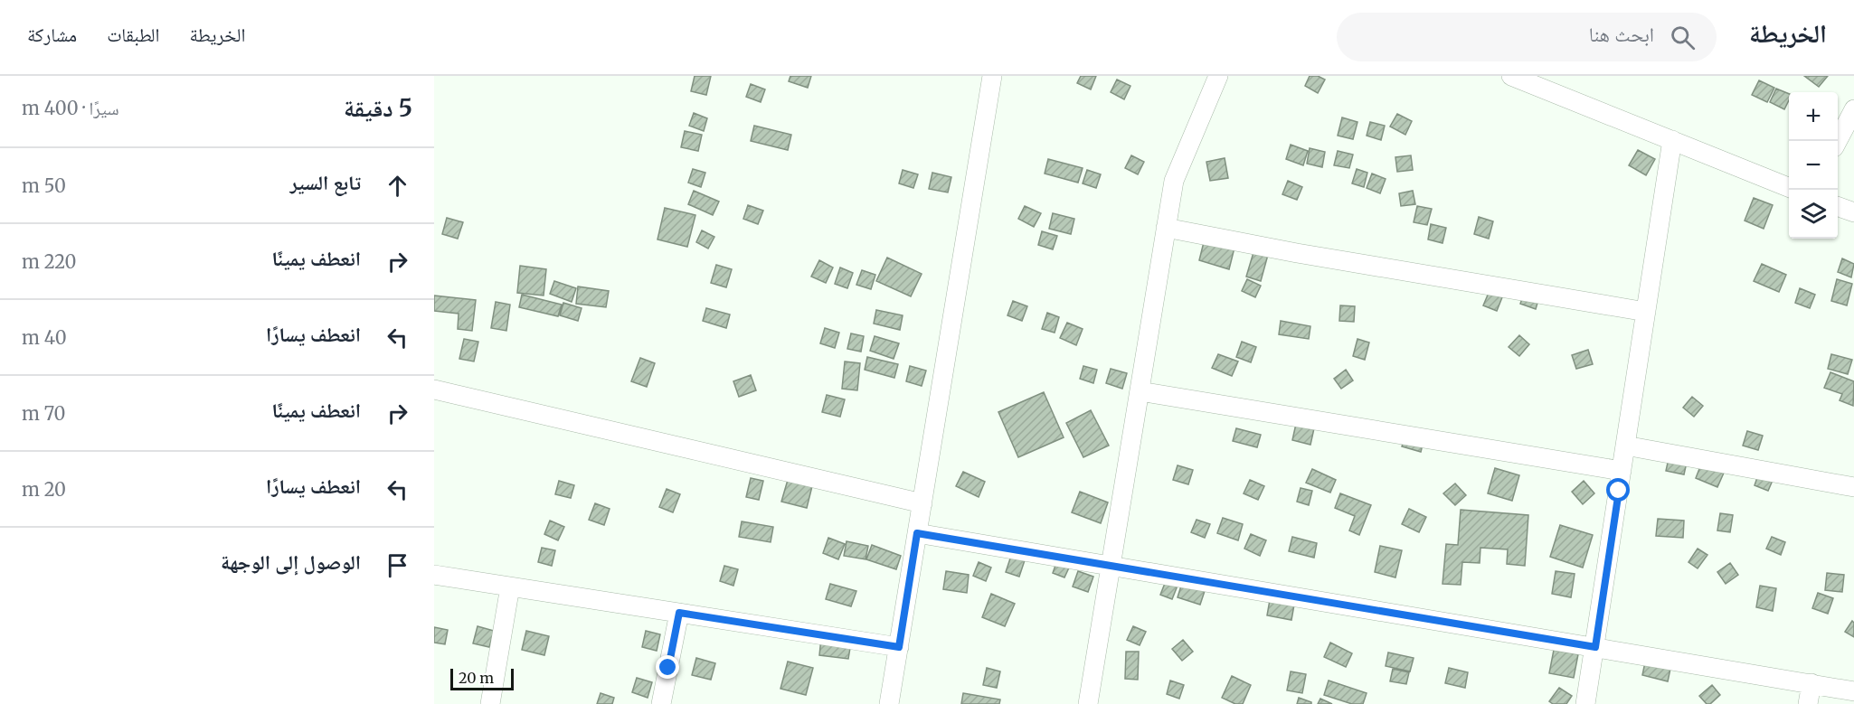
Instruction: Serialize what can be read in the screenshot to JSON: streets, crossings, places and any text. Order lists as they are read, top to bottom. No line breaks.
{"scale_bar":"20 m","page":{"header":"الخريطة","search":"ابحث هنا","nav":["الخريطة","الطبقات","مشاركة"],"heading":["5 دقيقة","سيرًا · 400 m"],"map_buttons":["+","−"],"list":[["تابع السير","50 m"],["انعطف يمينًا","220 m"],["انعطف يسارًا","40 m"],["انعطف يمينًا","70 m"],["انعطف يسارًا","20 m"],"الوصول إلى الوجهة"],"scale":"20 m"}}
